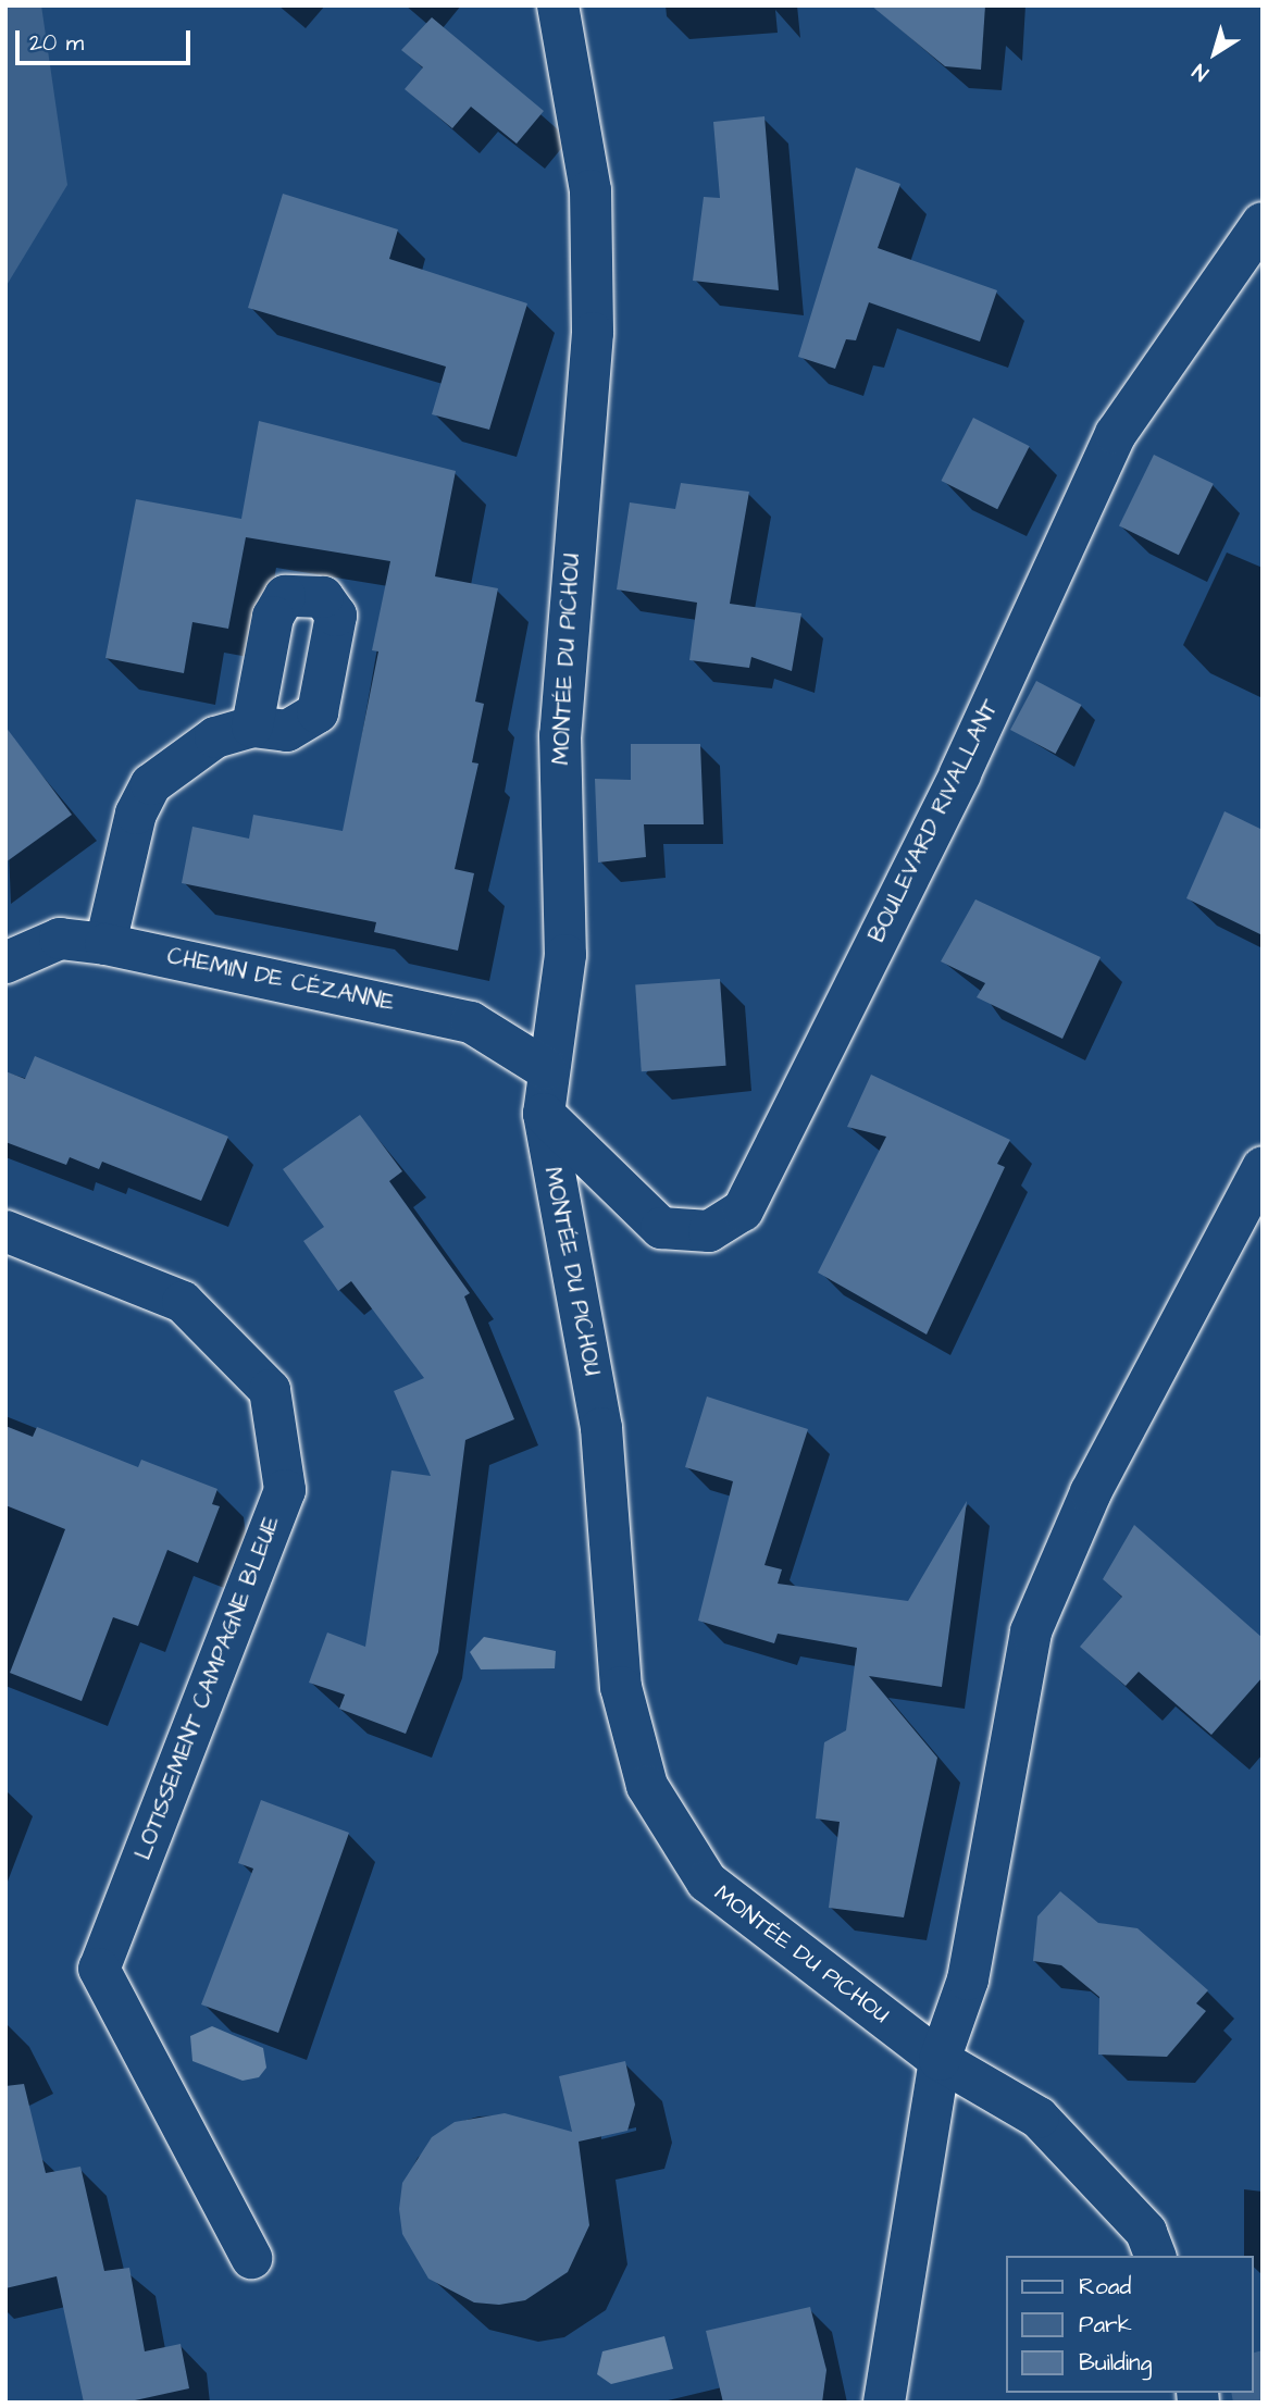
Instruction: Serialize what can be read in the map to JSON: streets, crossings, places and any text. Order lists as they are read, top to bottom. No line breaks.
{"streets":{"street":["MONTÉE DU PICHOU","BOULEVARD RIVALLANT","CHEMIN DE CÉZANNE","LOTISSEMENT CAMPAGNE BLEUE"]},"crossings":[["MONTÉE DU PICHOU","BOULEVARD RIVALLANT"],["MONTÉE DU PICHOU","CHEMIN DE CÉZANNE"]],"legend":["Road","Park","Building"],"scale_bar":"20 m","north":"bottom left"}
